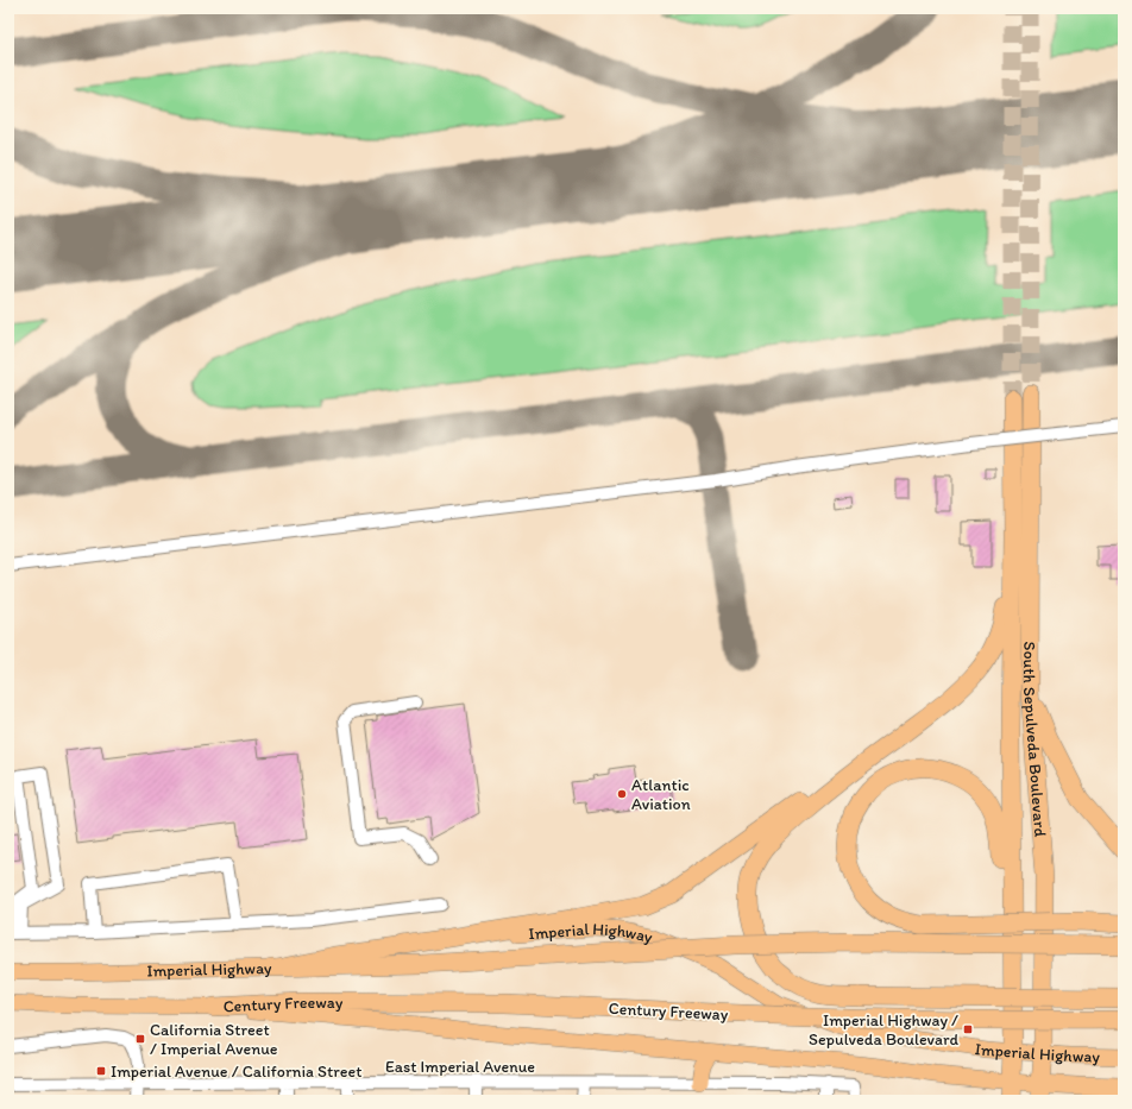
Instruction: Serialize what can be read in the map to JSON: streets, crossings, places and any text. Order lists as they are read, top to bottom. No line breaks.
{"streets":{"highway":["South Sepulveda Boulevard","Imperial Highway","Century Freeway"],"street":["East Imperial Avenue"]},"crossings":[["South Sepulveda Boulevard","Imperial Highway"],["Imperial Highway","Century Freeway"]],"places":{"other":["Atlantic Aviation"],"transit":["Imperial Highway / Sepulveda Boulevard","California Street / Imperial Avenue","Imperial Avenue / California Street"]}}
